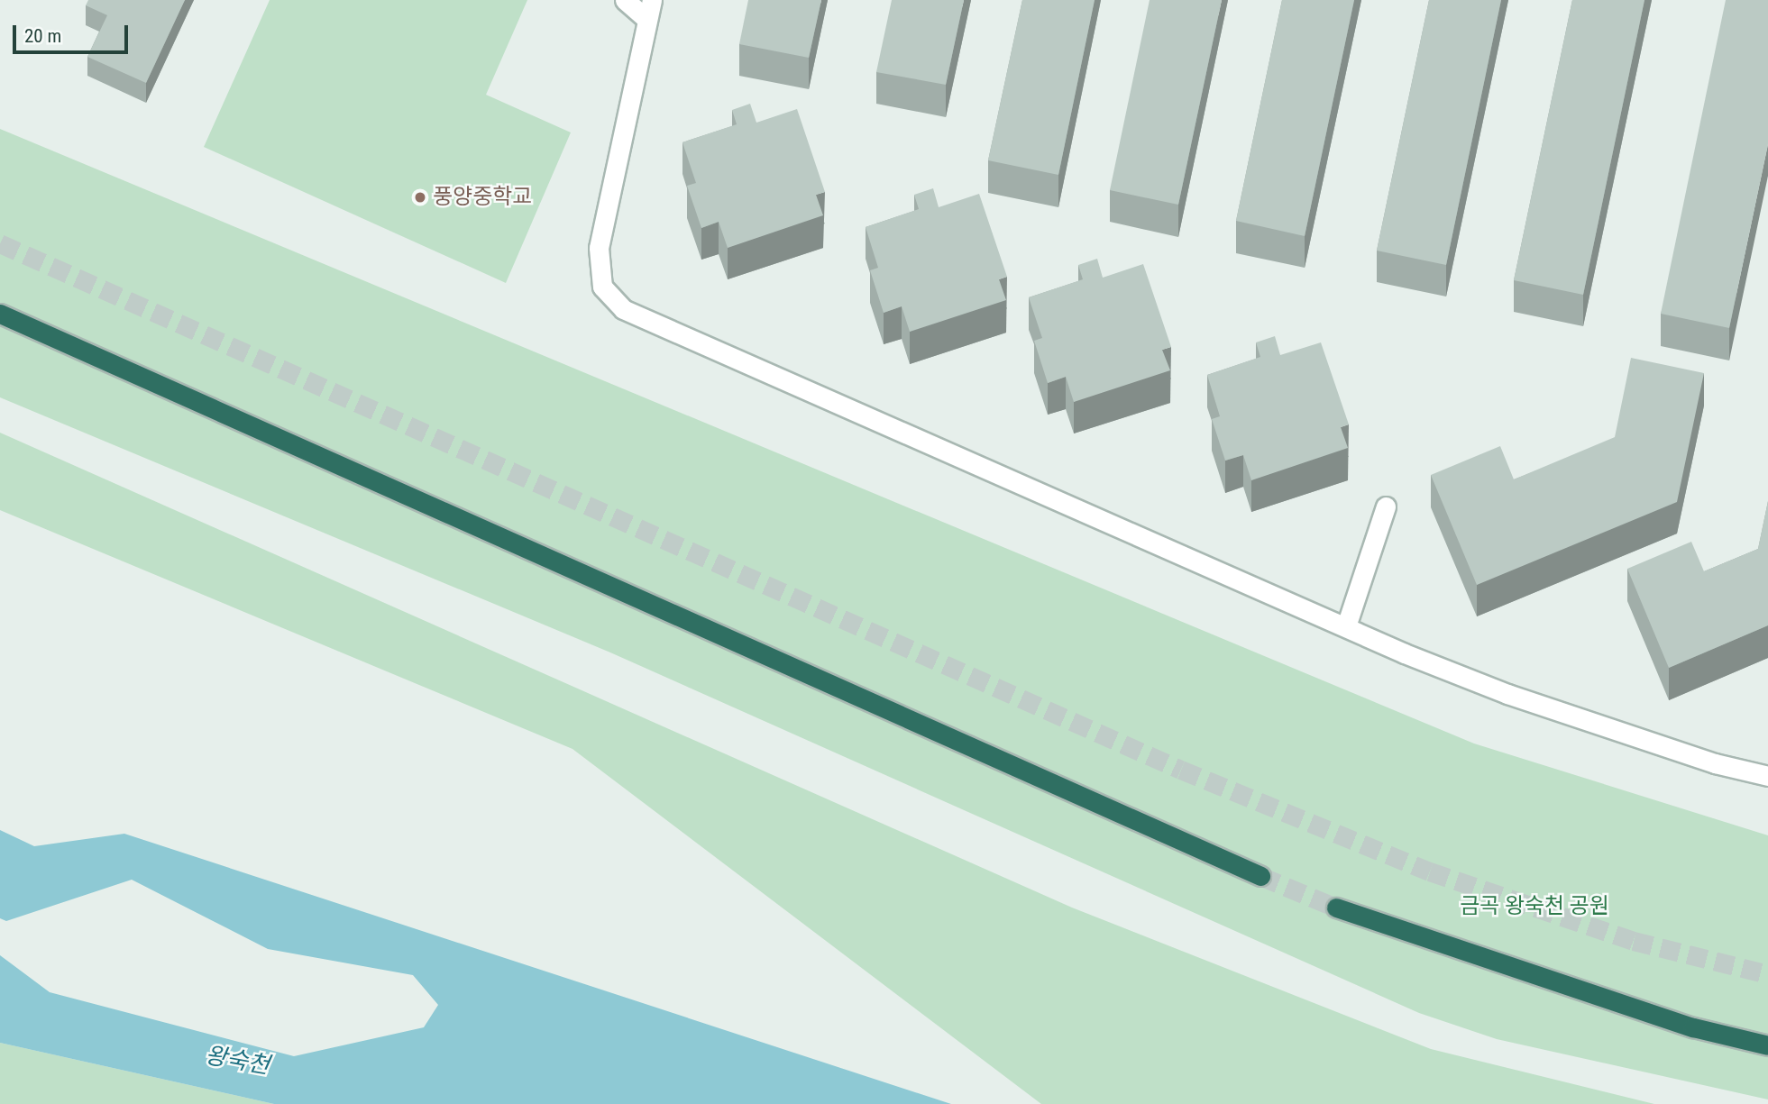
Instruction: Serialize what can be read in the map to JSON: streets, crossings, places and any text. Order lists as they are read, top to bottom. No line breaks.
{"water":["왕숙천"],"parks":["금곡 왕숙천 공원"],"places":["풍양중학교"],"scale_bar":"20 m"}
